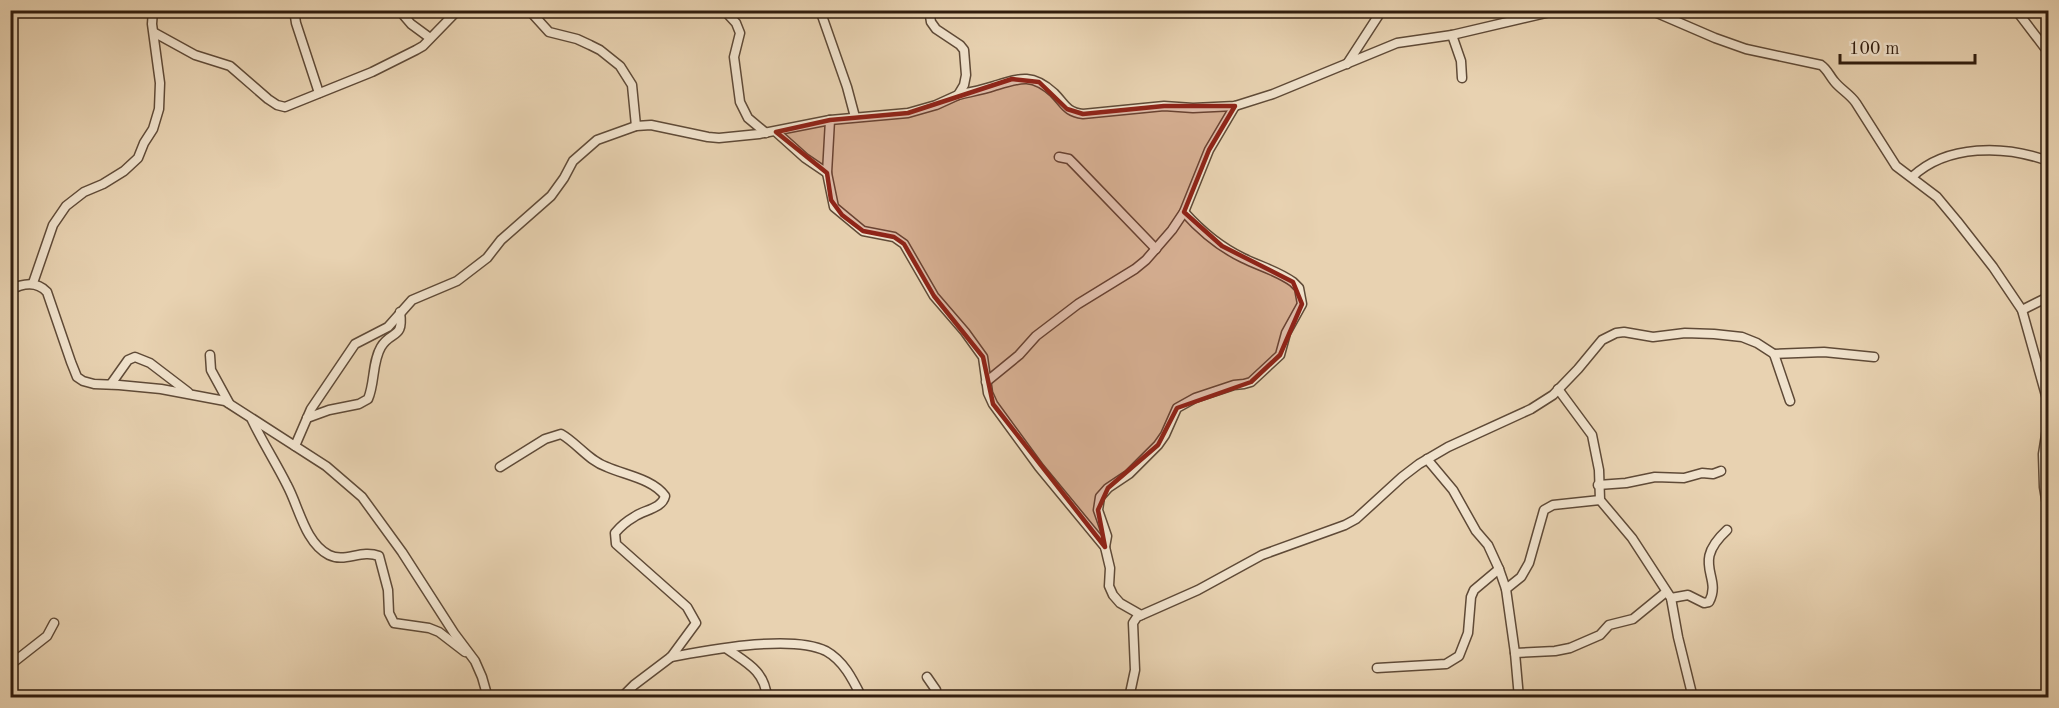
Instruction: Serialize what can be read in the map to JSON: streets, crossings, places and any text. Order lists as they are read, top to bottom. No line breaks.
{"scale_bar":"100 m"}
